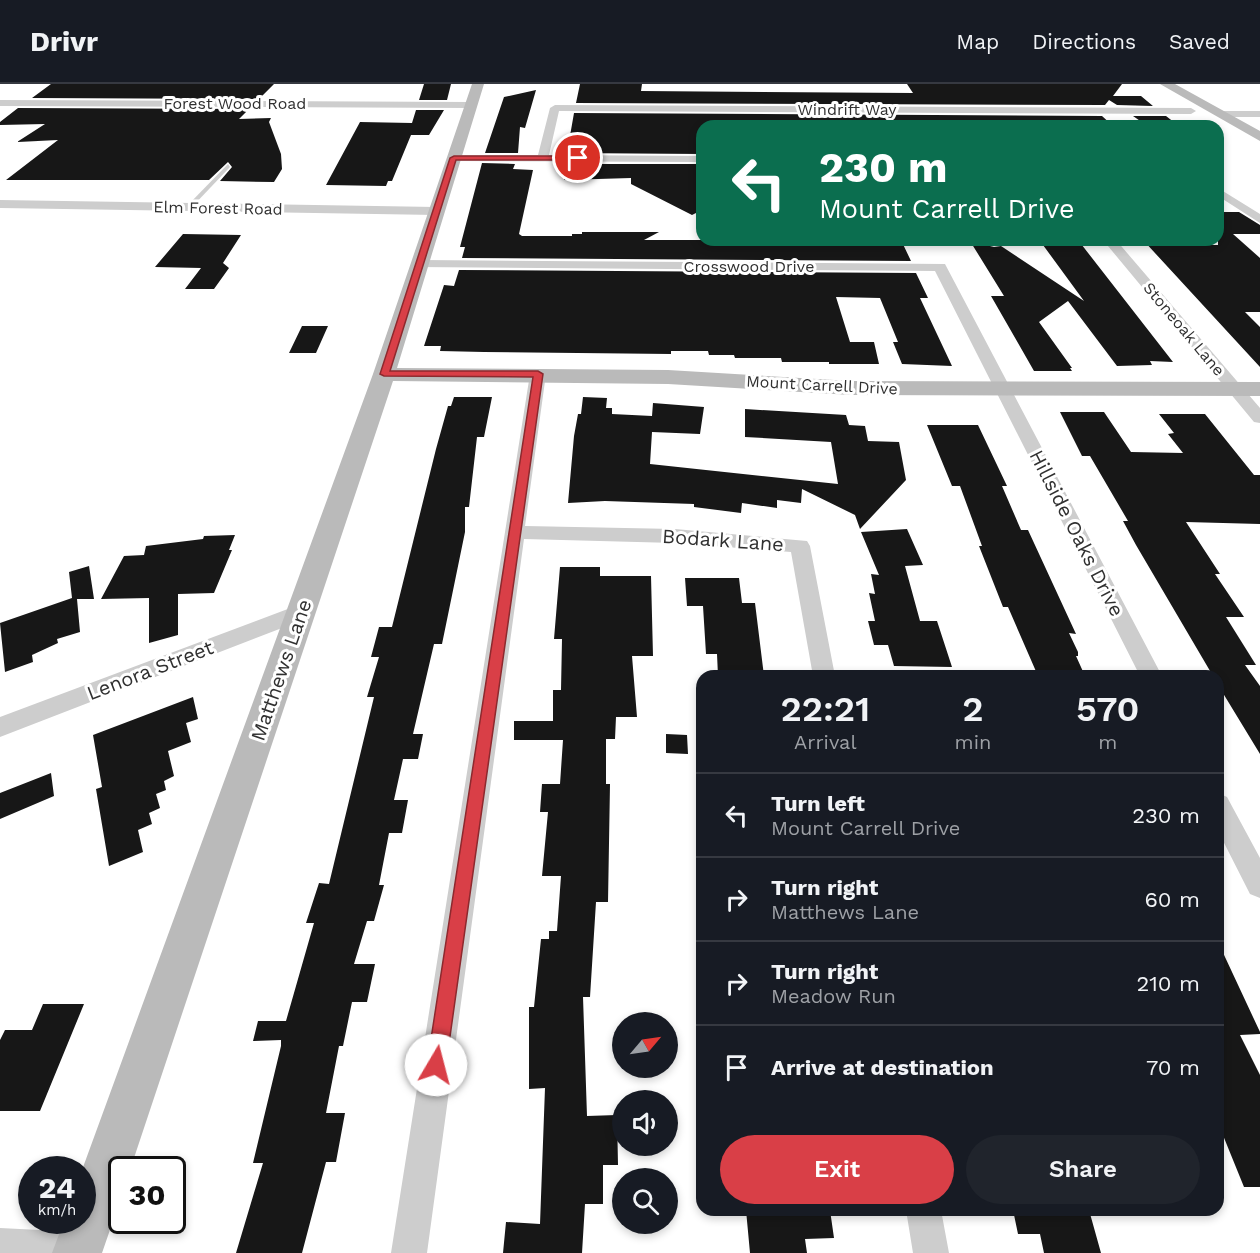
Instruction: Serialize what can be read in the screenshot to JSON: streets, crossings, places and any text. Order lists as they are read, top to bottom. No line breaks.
{"streets":{"street":["Forest Wood Road","Windrift Way","Elm Forest Road","Crosswood Drive","Stoneoak Lane","Mount Carrell Drive","Hillside Oaks Drive","Bodark Lane","Lenora Street","Matthews Lane"]},"crossings":[["Forest Wood Road","Matthews Lane"],["Elm Forest Road","Matthews Lane"],["Crosswood Drive","Mount Carrell Drive"],["Crosswood Drive","Hillside Oaks Drive"],["Crosswood Drive","Matthews Lane"],["Stoneoak Lane","Mount Carrell Drive"],["Mount Carrell Drive","Hillside Oaks Drive"],["Mount Carrell Drive","Matthews Lane"],["Lenora Street","Matthews Lane"]],"north":"top right","page":{"header":"Drivr","nav":["Map","Directions","Saved"],"turn":["230 m","Mount Carrell Drive"],"eta":["22:21","Arrival","2","min","570","m"],"list":[{"name":"Turn left","note":"Mount Carrell Drive","value":"230 m"},{"name":"Turn right","note":"Matthews Lane","value":"60 m"},{"name":"Turn right","note":"Meadow Run","value":"210 m"},{"name":"Arrive at destination","value":"70 m"}],"buttons":["Exit","Share"],"speed":"24 km/h","limit":"30"}}
